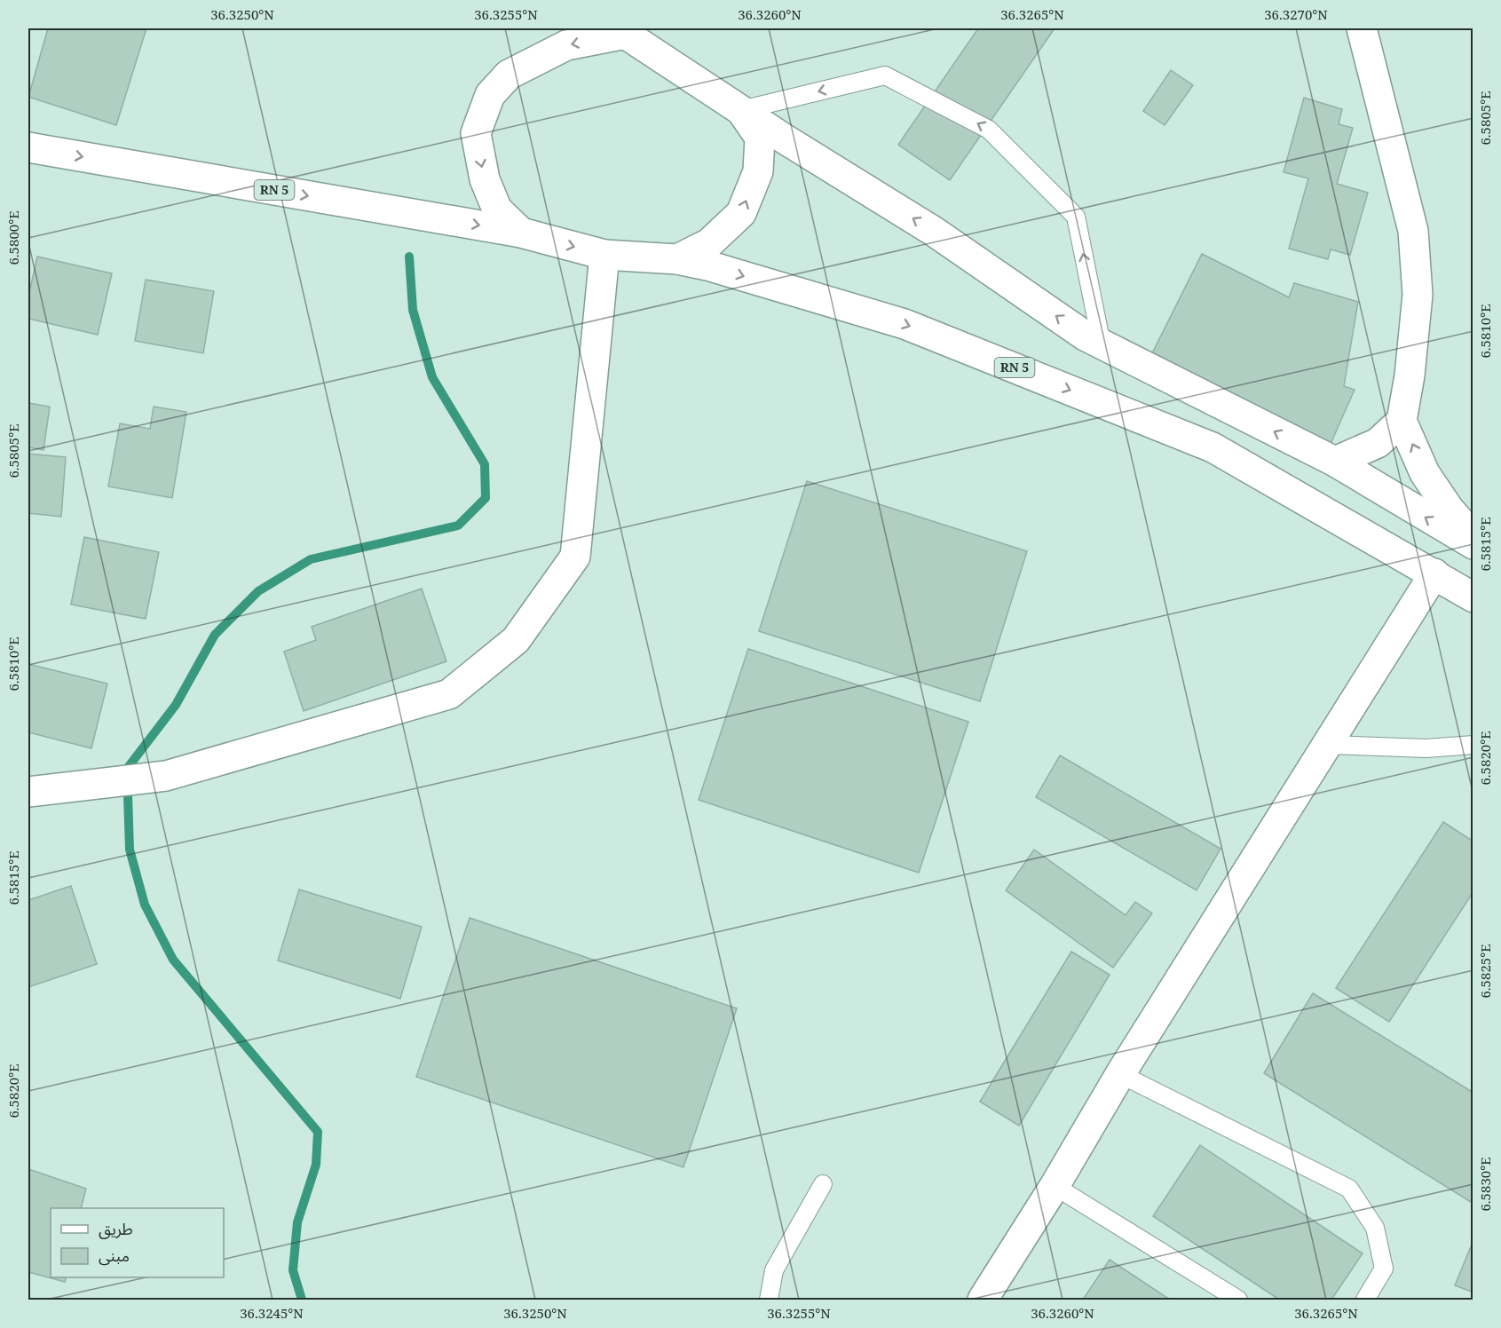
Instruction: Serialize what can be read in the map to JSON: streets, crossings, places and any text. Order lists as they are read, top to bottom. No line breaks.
{"streets":{"main road":["RN 5"]},"legend":["طريق","مبنى"],"coordinates":["36.3250°N","36.3255°N","36.3260°N","36.3265°N","36.3270°N","6.5805°E","6.5800°E","6.5810°E","6.5815°E","6.5820°E","6.5825°E","6.5830°E","36.3245°N"]}
